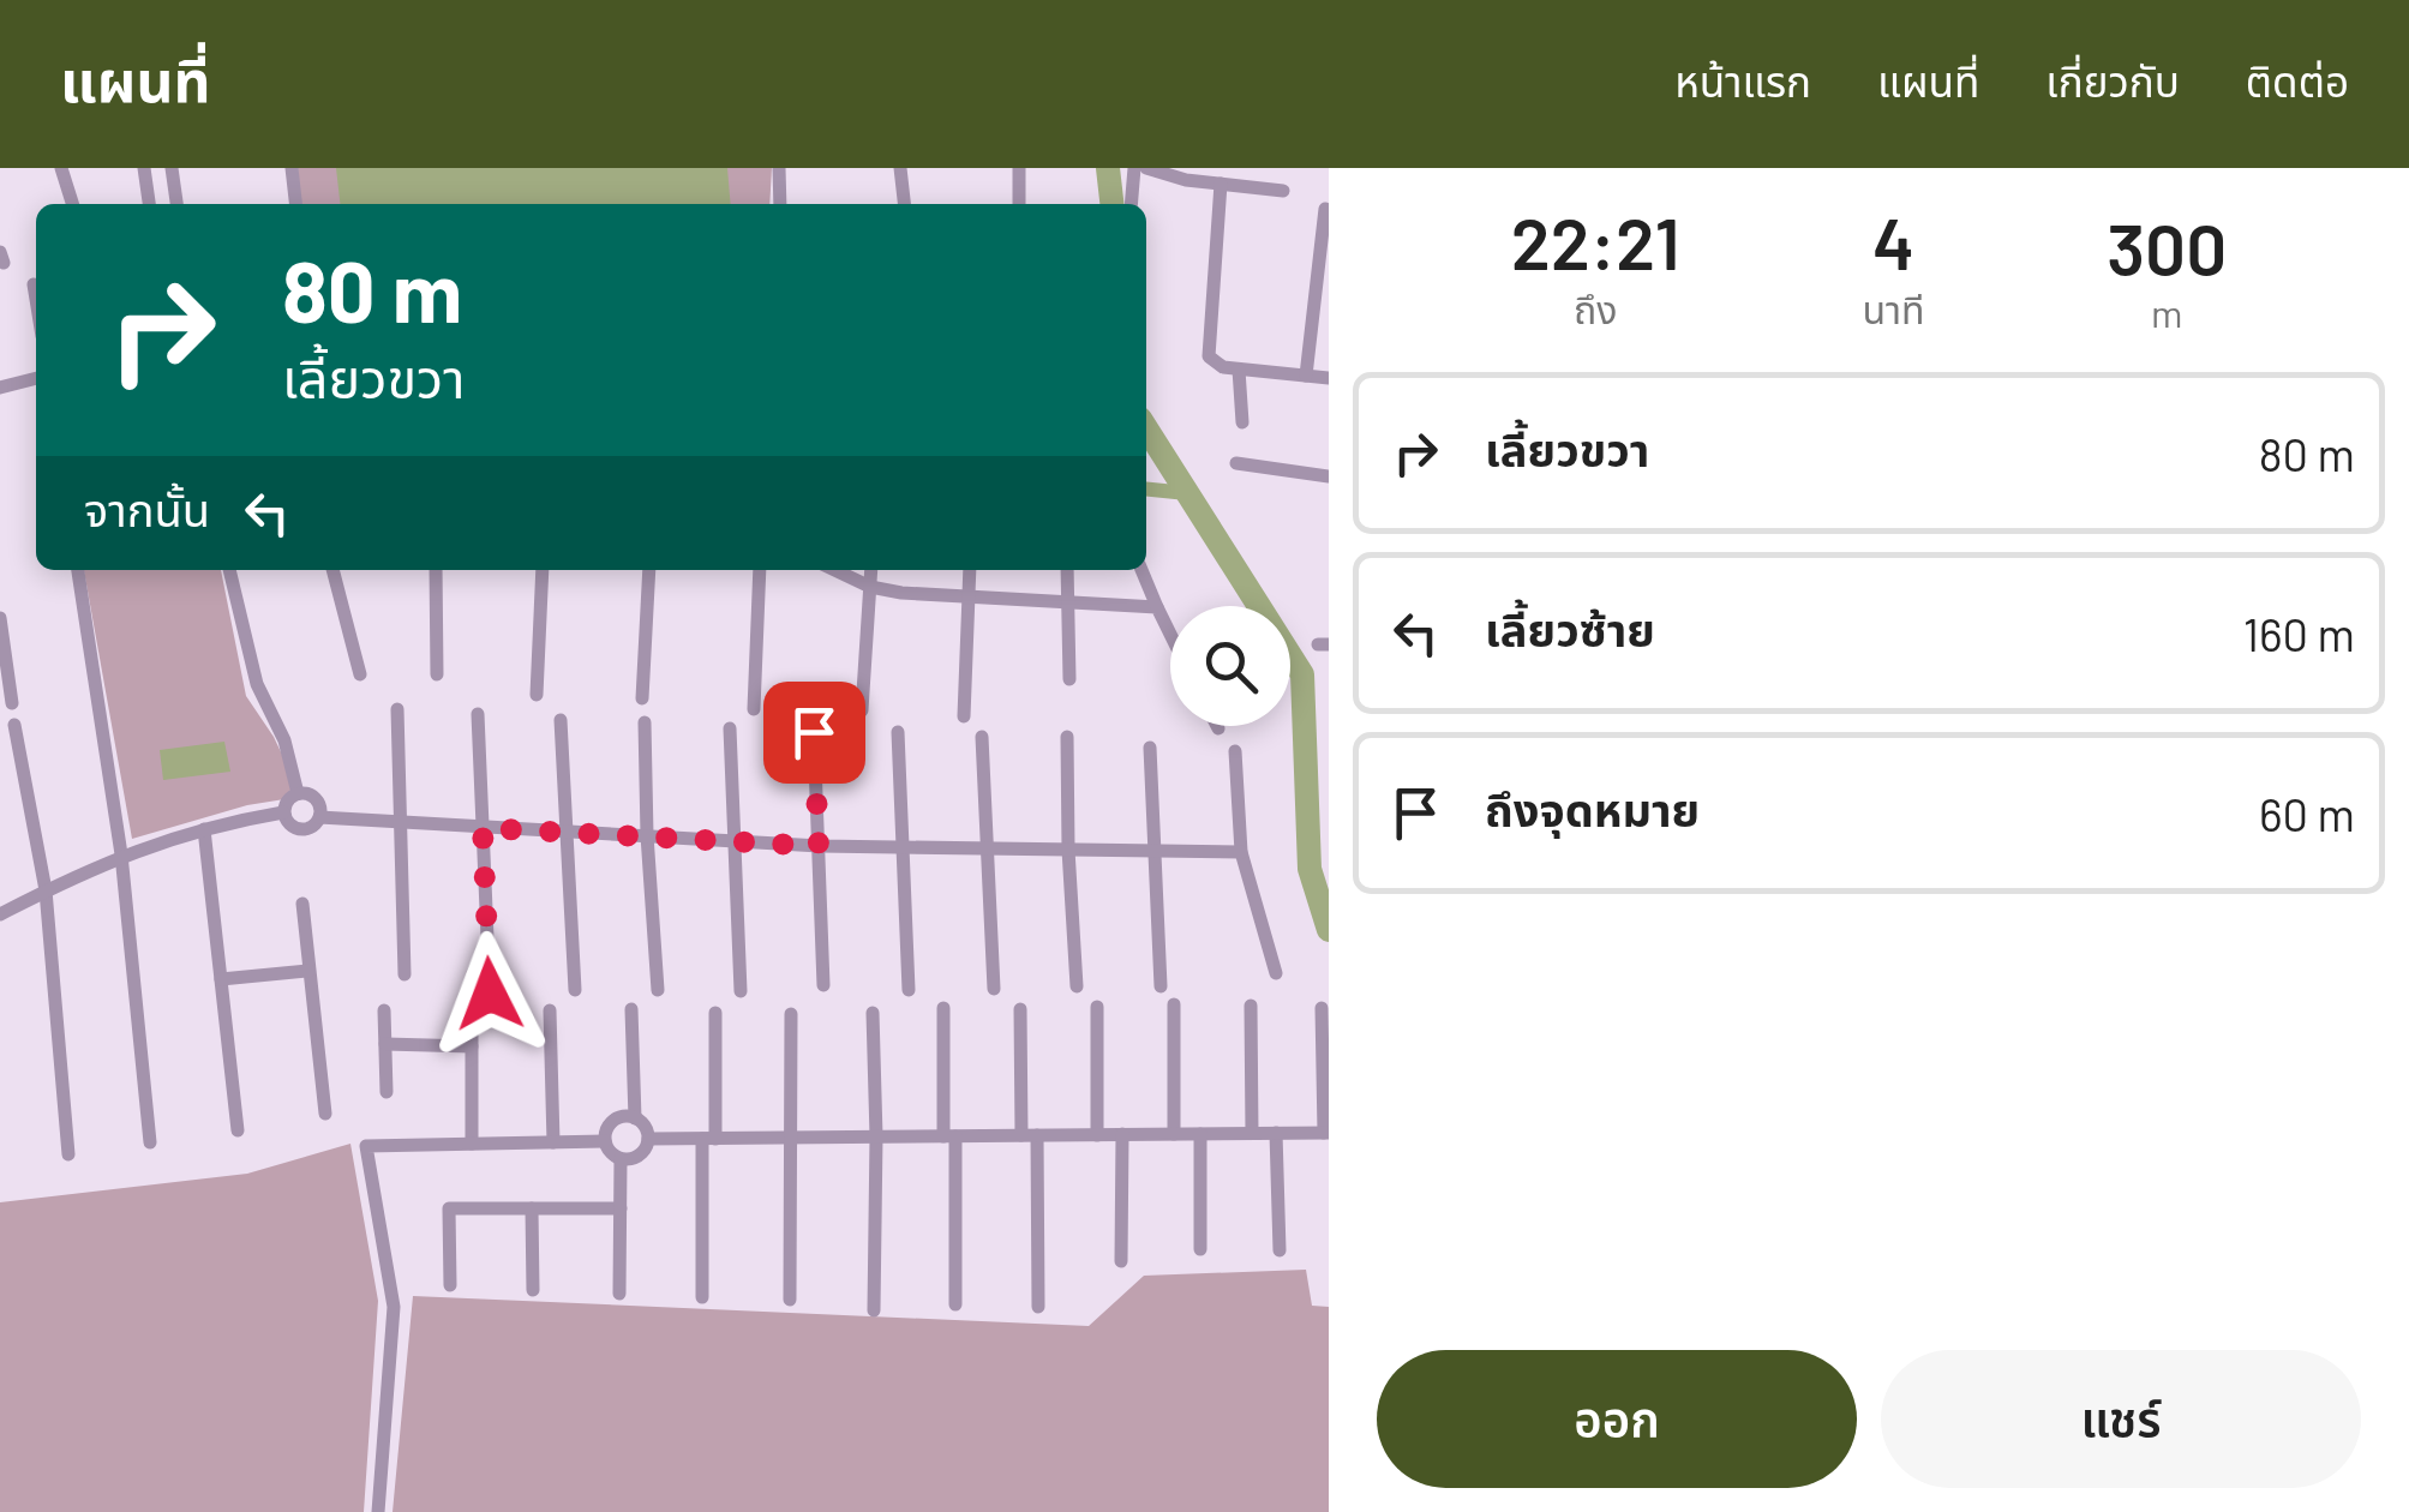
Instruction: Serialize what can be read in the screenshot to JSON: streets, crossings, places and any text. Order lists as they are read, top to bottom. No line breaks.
{"page":{"header":"แผนที่","nav":["หน้าแรก","แผนที่","เกี่ยวกับ","ติดต่อ"],"eta":["22:21","ถึง","4","นาที","300","m"],"turn":["80 m","เลี้ยวขวา"],"list":[{"name":"เลี้ยวขวา","value":"80 m"},{"name":"เลี้ยวซ้าย","value":"160 m"},{"name":"ถึงจุดหมาย","value":"60 m"}],"then":"จากนั้น","buttons":["ออก","แชร์"]}}
